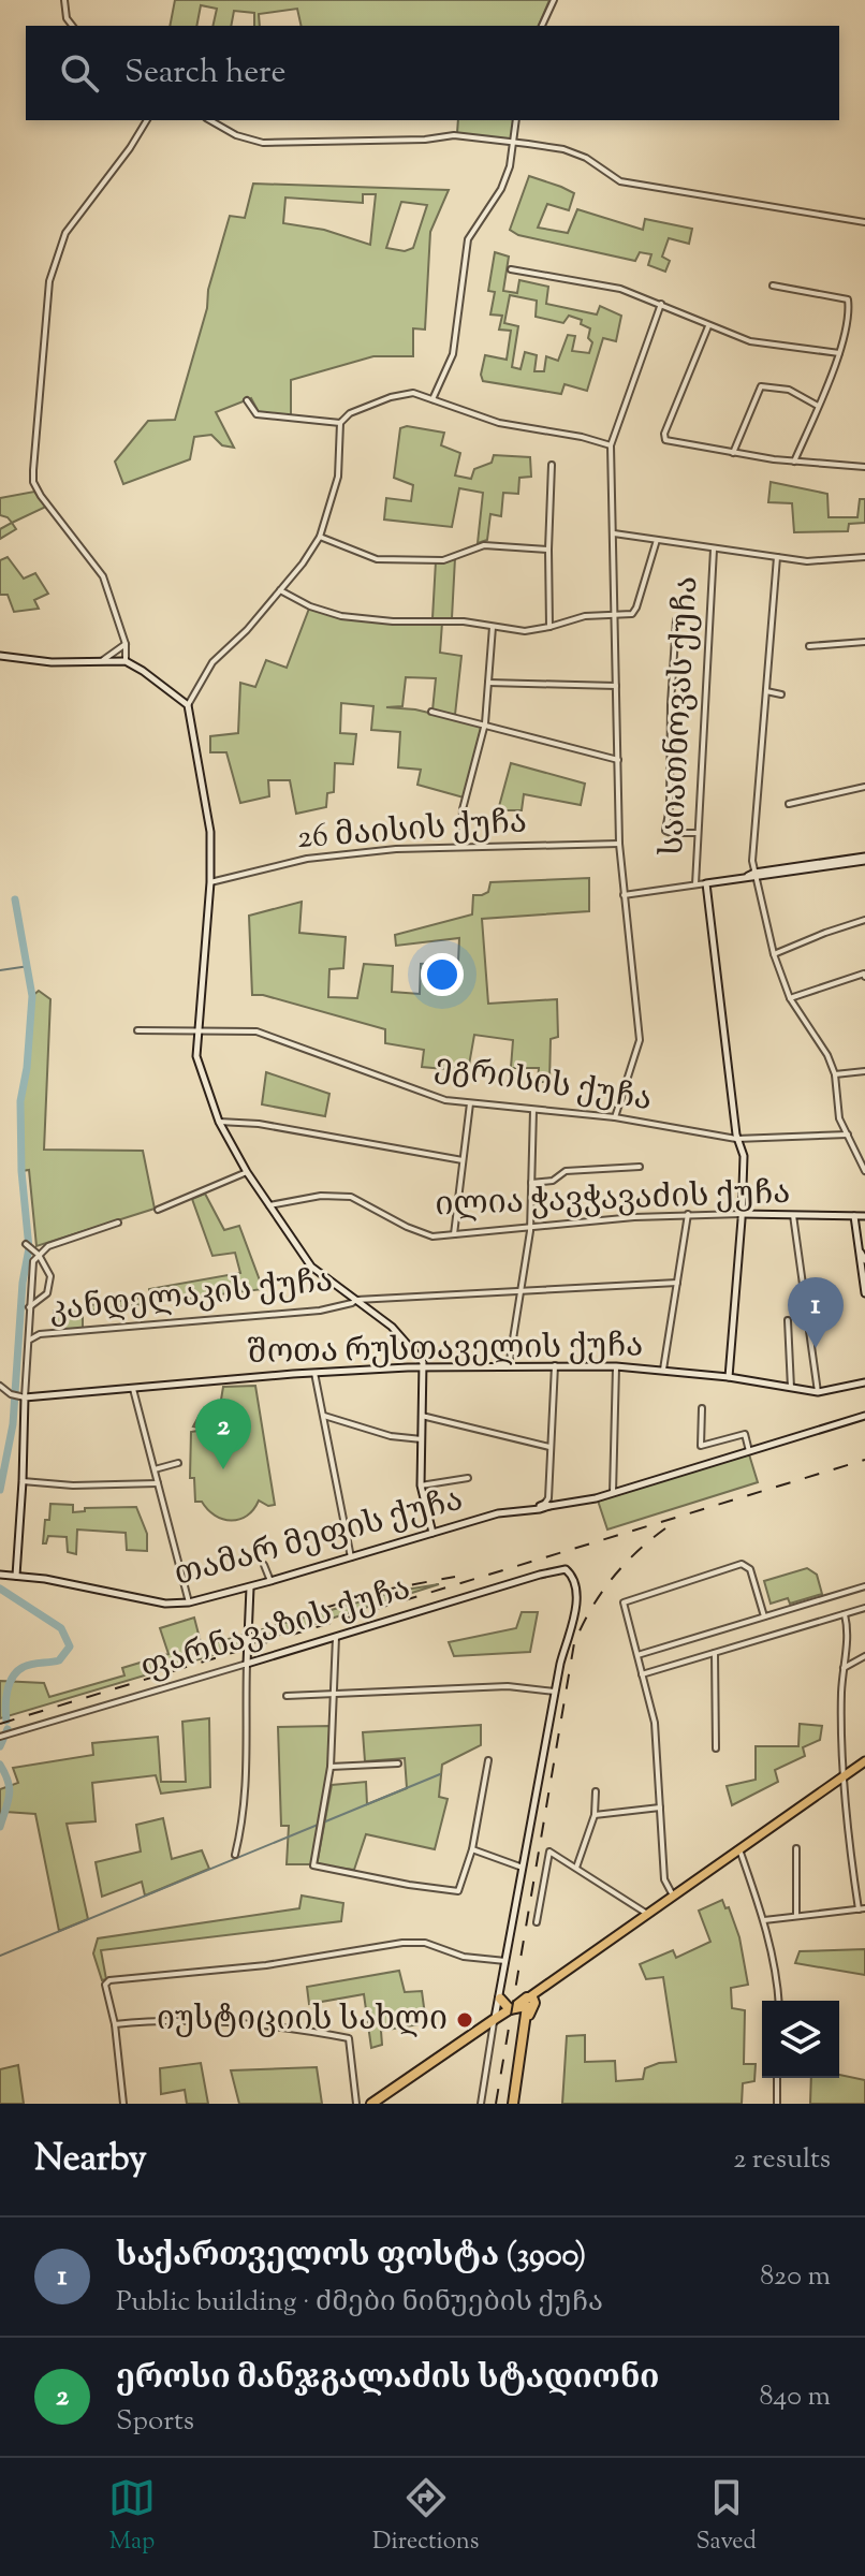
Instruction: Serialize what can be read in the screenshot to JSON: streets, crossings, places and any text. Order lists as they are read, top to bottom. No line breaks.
{"streets":{"street":["საიათნოვას ქუჩა","26 მაისის ქუჩა","ეგრისის ქუჩა","ილია ჭავჭავაძის ქუჩა","კანდელაკის ქუჩა","შოთა რუსთაველის ქუჩა","თამარ მეფის ქუჩა","ფარნავაზის ქუჩა"]},"places":["იუსტიციის სახლი"],"page":{"search":"Search here","pins":["1","2"],"heading":["Nearby","2 results"],"list":[{"mark":"1","name":"საქართველოს ფოსტა (3900)","note":"Public building · ძმები ნინუების ქუჩა","value":"820 m"},{"mark":"2","name":"ეროსი მანჯგალაძის სტადიონი","note":"Sports","value":"840 m"}],"nav":["Map","Directions","Saved"]}}
